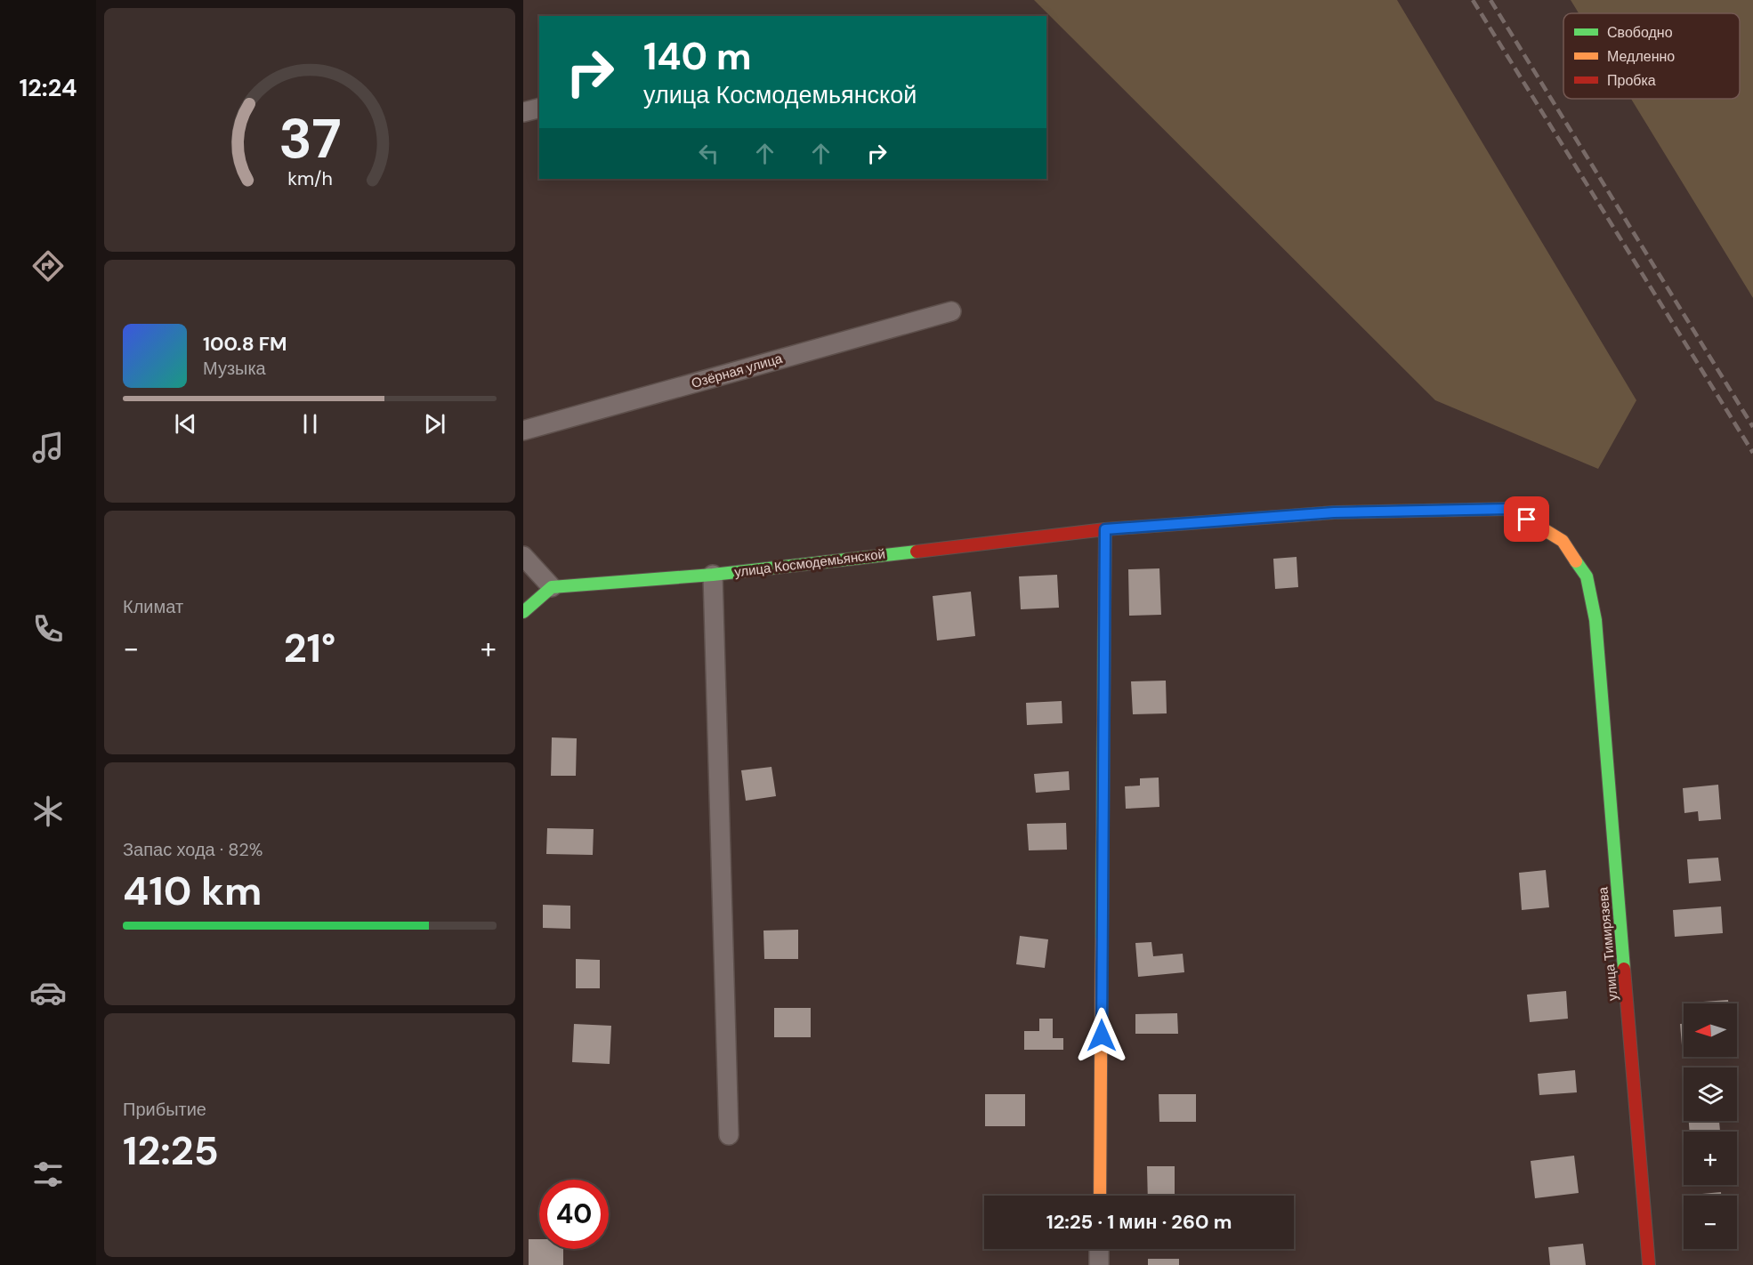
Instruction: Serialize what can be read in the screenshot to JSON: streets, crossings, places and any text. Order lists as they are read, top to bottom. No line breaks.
{"streets":{"street":["Озёрная улица","улица Космодемьянской","улица Тимирязева"]},"crossings":[["улица Космодемьянской","улица Тимирязева"]],"legend":["Свободно","Медленно","Пробка"],"north":"left","page":{"tabs":"12:24","turn":["140 m","улица Космодемьянской"],"song":["100.8 FM","Музыка"],"tile":["Климат",["Запас хода · 82%","410 km"],["Прибытие","12:25"]],"heat":["−","21°","+"],"map_buttons":["+","−"],"limit":"40","trip":"12:25 · 1 мин · 260 m","gauge":["37","km/h"]}}
